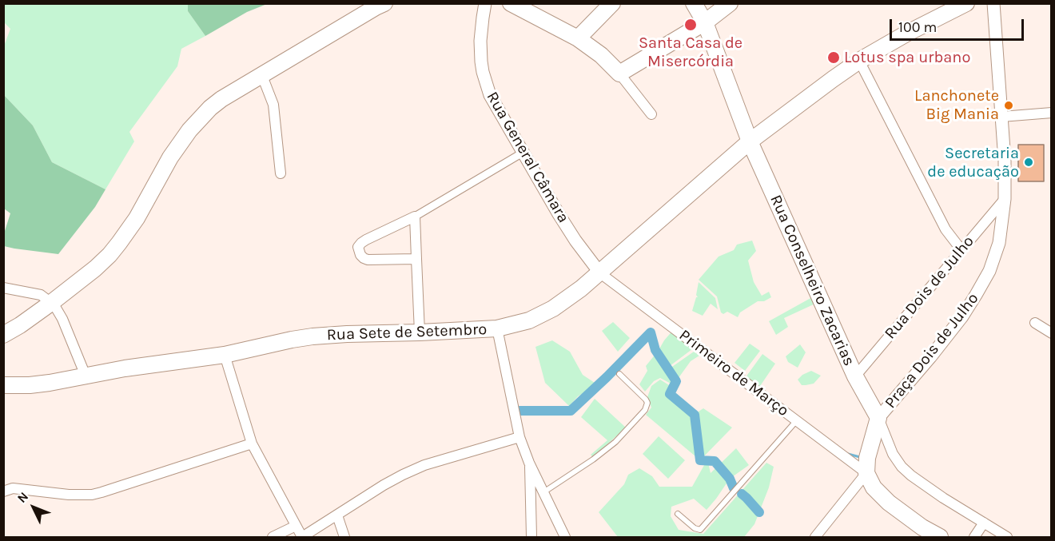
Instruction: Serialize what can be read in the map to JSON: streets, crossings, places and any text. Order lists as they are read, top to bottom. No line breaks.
{"streets":{"main road":["Rua Conselheiro Zacarias","Rua Sete de Setembro"],"street":["Rua General Câmara","Rua Dois de Julho","Praça Dois de Julho","Primeiro de Março"]},"crossings":[["Rua General Câmara","Rua Sete de Setembro"],["Rua General Câmara","Primeiro de Março"],["Rua Conselheiro Zacarias","Rua Dois de Julho"],["Rua Conselheiro Zacarias","Rua Sete de Setembro"],["Rua Conselheiro Zacarias","Praça Dois de Julho"],["Rua Dois de Julho","Praça Dois de Julho"],["Rua Sete de Setembro","Primeiro de Março"]],"places":["Santa Casa de Misercórdia","Lotus spa urbano","Lanchonete Big Mania","Secretaria de educação"],"scale_bar":"100 m","north":"top left"}
